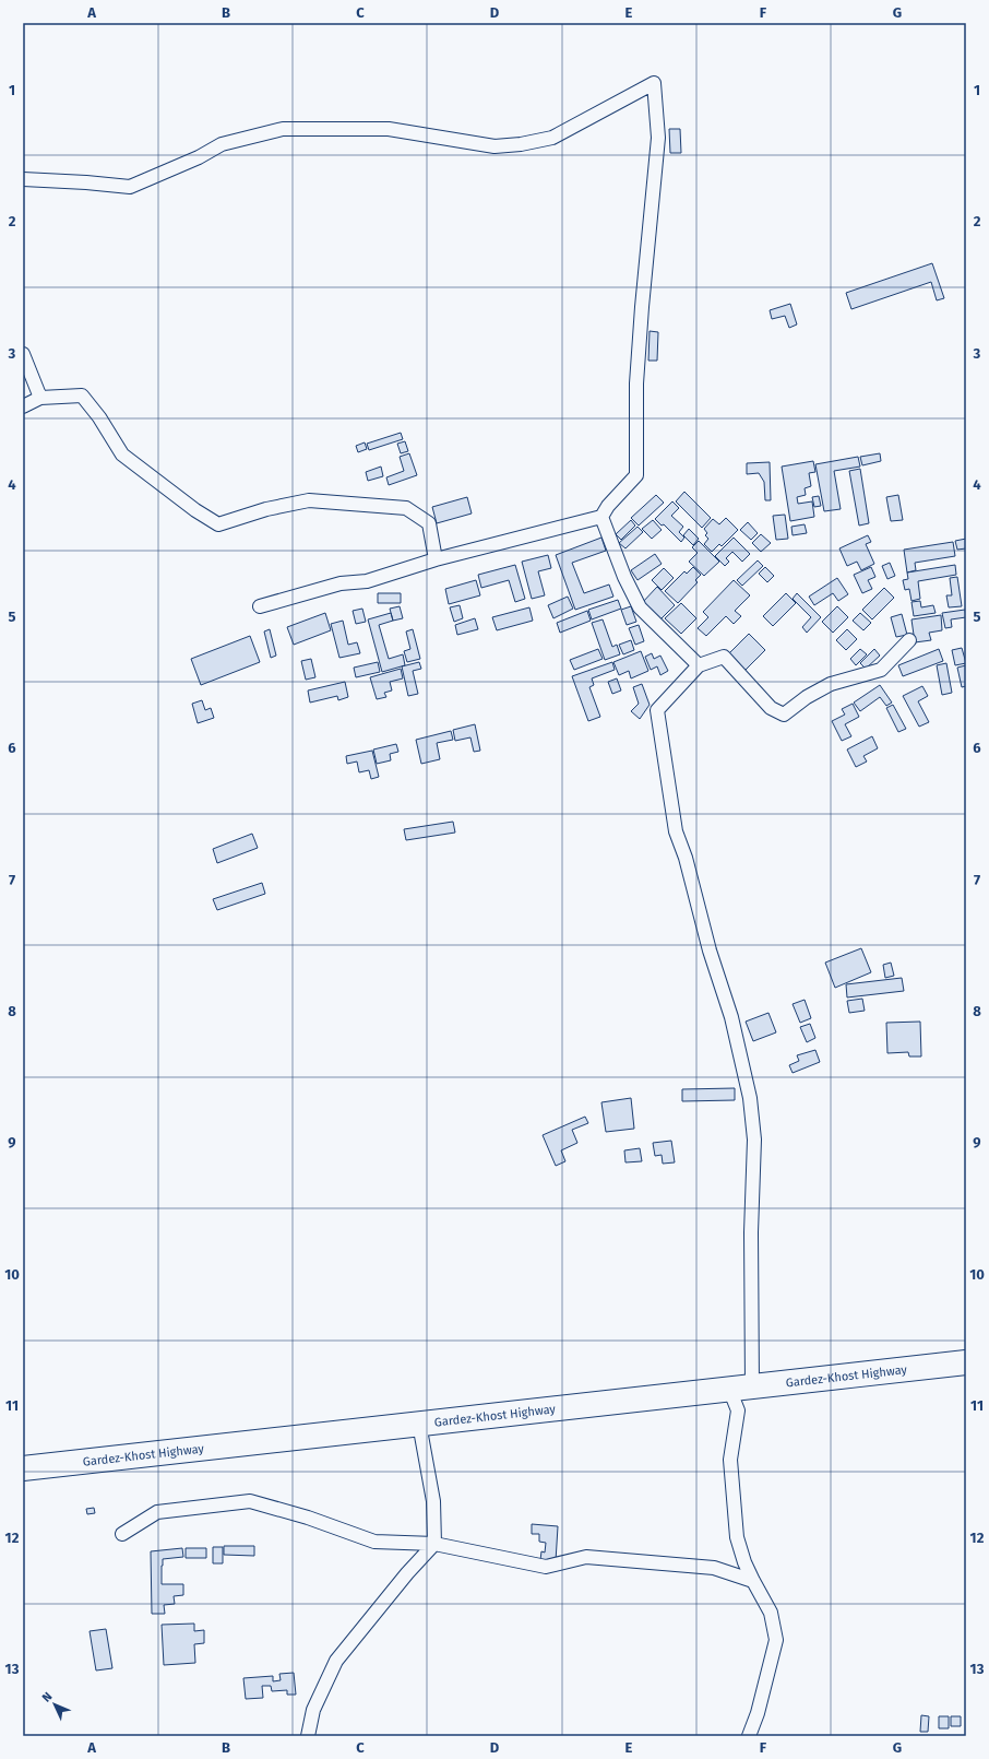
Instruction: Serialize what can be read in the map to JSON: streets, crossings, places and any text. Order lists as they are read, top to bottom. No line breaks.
{"streets":{"highway":["Gardez-Khost Highway"]},"north":"top left","grid":{"columns":["A","B","C","D","E","F","G"],"rows":["1","2","3","4","5","6","7","8","9","10","11","12","13"]}}
